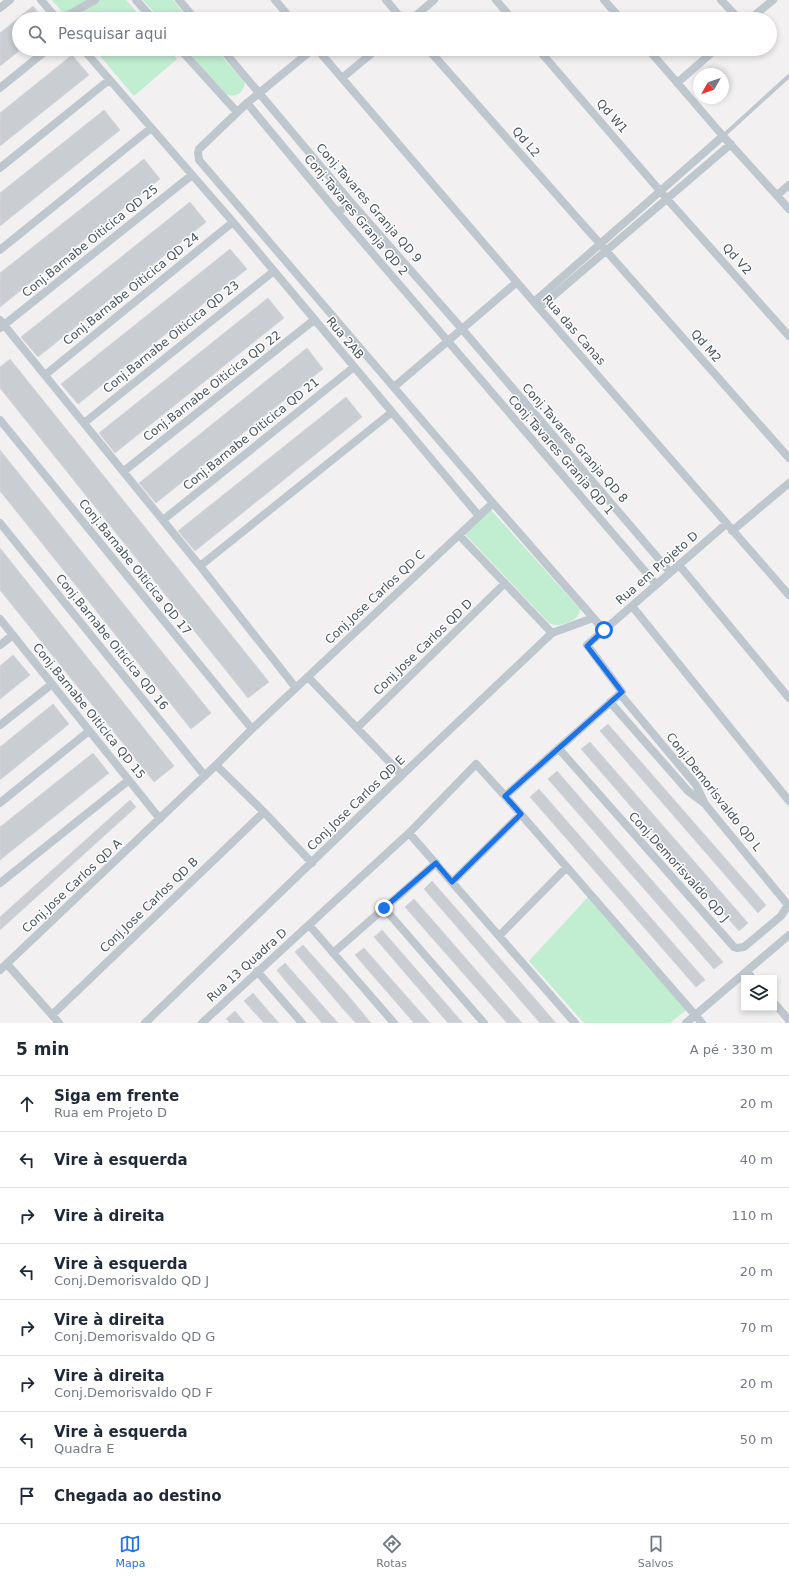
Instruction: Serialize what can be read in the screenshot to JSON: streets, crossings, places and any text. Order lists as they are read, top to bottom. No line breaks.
{"streets":{"street":["Qd W1","Qd L2","Conj.Tavares Granja QD 9","Conj.Tavares Granja QD 2","Conj.Barnabe Oiticica QD 25","Qd V2","Conj.Barnabe Oiticica QD 24","Rua das Canas","Conj.Barnabe Oiticica QD 23","Rua 2AB","Qd M2","Conj.Barnabe Oiticica QD 22","Conj.Barnabe Oiticica QD 21","Conj.Tavares Granja QD 8","Conj.Tavares Granja QD 1","Conj.Barnabe Oiticica QD 17","Rua em Projeto D","Conj.Jose Carlos QD C","Conj.Barnabe Oiticica QD 16","Conj.Jose Carlos QD D","Conj.Barnabe Oiticica QD 15","Conj.Demorisvaldo QD L","Conj.Jose Carlos QD E","Conj.Demorisvaldo QD J","Conj.Jose Carlos QD A","Conj.Jose Carlos QD B","Rua 13 Quadra D"]},"crossings":[["Qd W1","Qd V2"],["Qd L2","Qd M2"],["Conj.Tavares Granja QD 9","Conj.Tavares Granja QD 8"],["Conj.Tavares Granja QD 2","Conj.Tavares Granja QD 1"],["Conj.Barnabe Oiticica QD 25","Rua 2AB"],["Conj.Barnabe Oiticica QD 24","Rua 2AB"],["Rua das Canas","Rua em Projeto D"],["Conj.Barnabe Oiticica QD 23","Rua 2AB"],["Rua 2AB","Conj.Barnabe Oiticica QD 22"],["Rua 2AB","Conj.Barnabe Oiticica QD 21"],["Rua 2AB","Conj.Jose Carlos QD C"],["Conj.Tavares Granja QD 8","Rua em Projeto D"],["Conj.Tavares Granja QD 1","Rua em Projeto D"],["Conj.Barnabe Oiticica QD 17","Conj.Jose Carlos QD C"],["Rua em Projeto D","Conj.Demorisvaldo QD L"],["Conj.Jose Carlos QD C","Conj.Jose Carlos QD A"],["Conj.Barnabe Oiticica QD 16","Conj.Jose Carlos QD A"],["Conj.Barnabe Oiticica QD 15","Conj.Jose Carlos QD A"],["Conj.Demorisvaldo QD L","Conj.Demorisvaldo QD J"]],"north":"bottom left","page":{"search":"Pesquisar aqui","heading":["5 min","A pé · 330 m"],"list":[["Siga em frente","Rua em Projeto D","20 m"],["Vire à esquerda","40 m"],["Vire à direita","110 m"],["Vire à esquerda","Conj.Demorisvaldo QD J","20 m"],["Vire à direita","Conj.Demorisvaldo QD G","70 m"],["Vire à direita","Conj.Demorisvaldo QD F","20 m"],["Vire à esquerda","Quadra E","50 m"],"Chegada ao destino"],"nav":["Mapa","Rotas","Salvos"]}}
